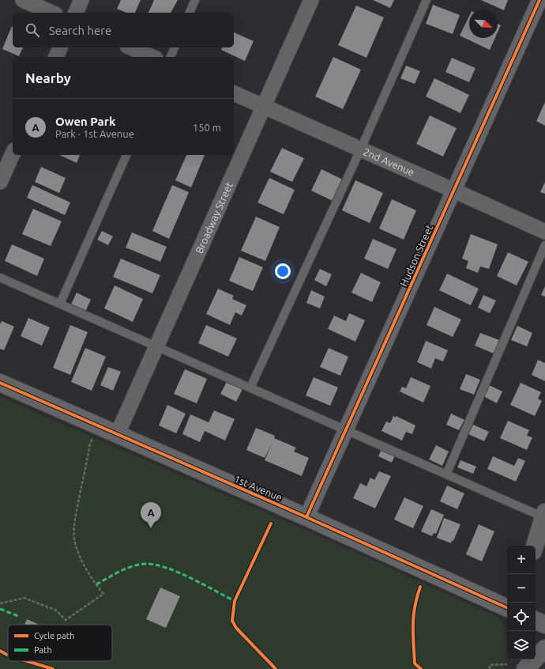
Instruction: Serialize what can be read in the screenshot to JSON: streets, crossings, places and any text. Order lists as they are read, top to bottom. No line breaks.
{"streets":{"street":["2nd Avenue","Broadway Street","Hudson Street","1st Avenue"]},"crossings":[["2nd Avenue","Broadway Street"],["2nd Avenue","Hudson Street"],["Broadway Street","1st Avenue"],["Hudson Street","1st Avenue"]],"legend":["Cycle path","Path"],"north":"bottom right","page":{"search":"Search here","heading":"Nearby","list":[{"mark":"A","name":"Owen Park","note":"Park · 1st Avenue","value":"150 m"}],"pins":"A","map_buttons":["+","−"]}}
